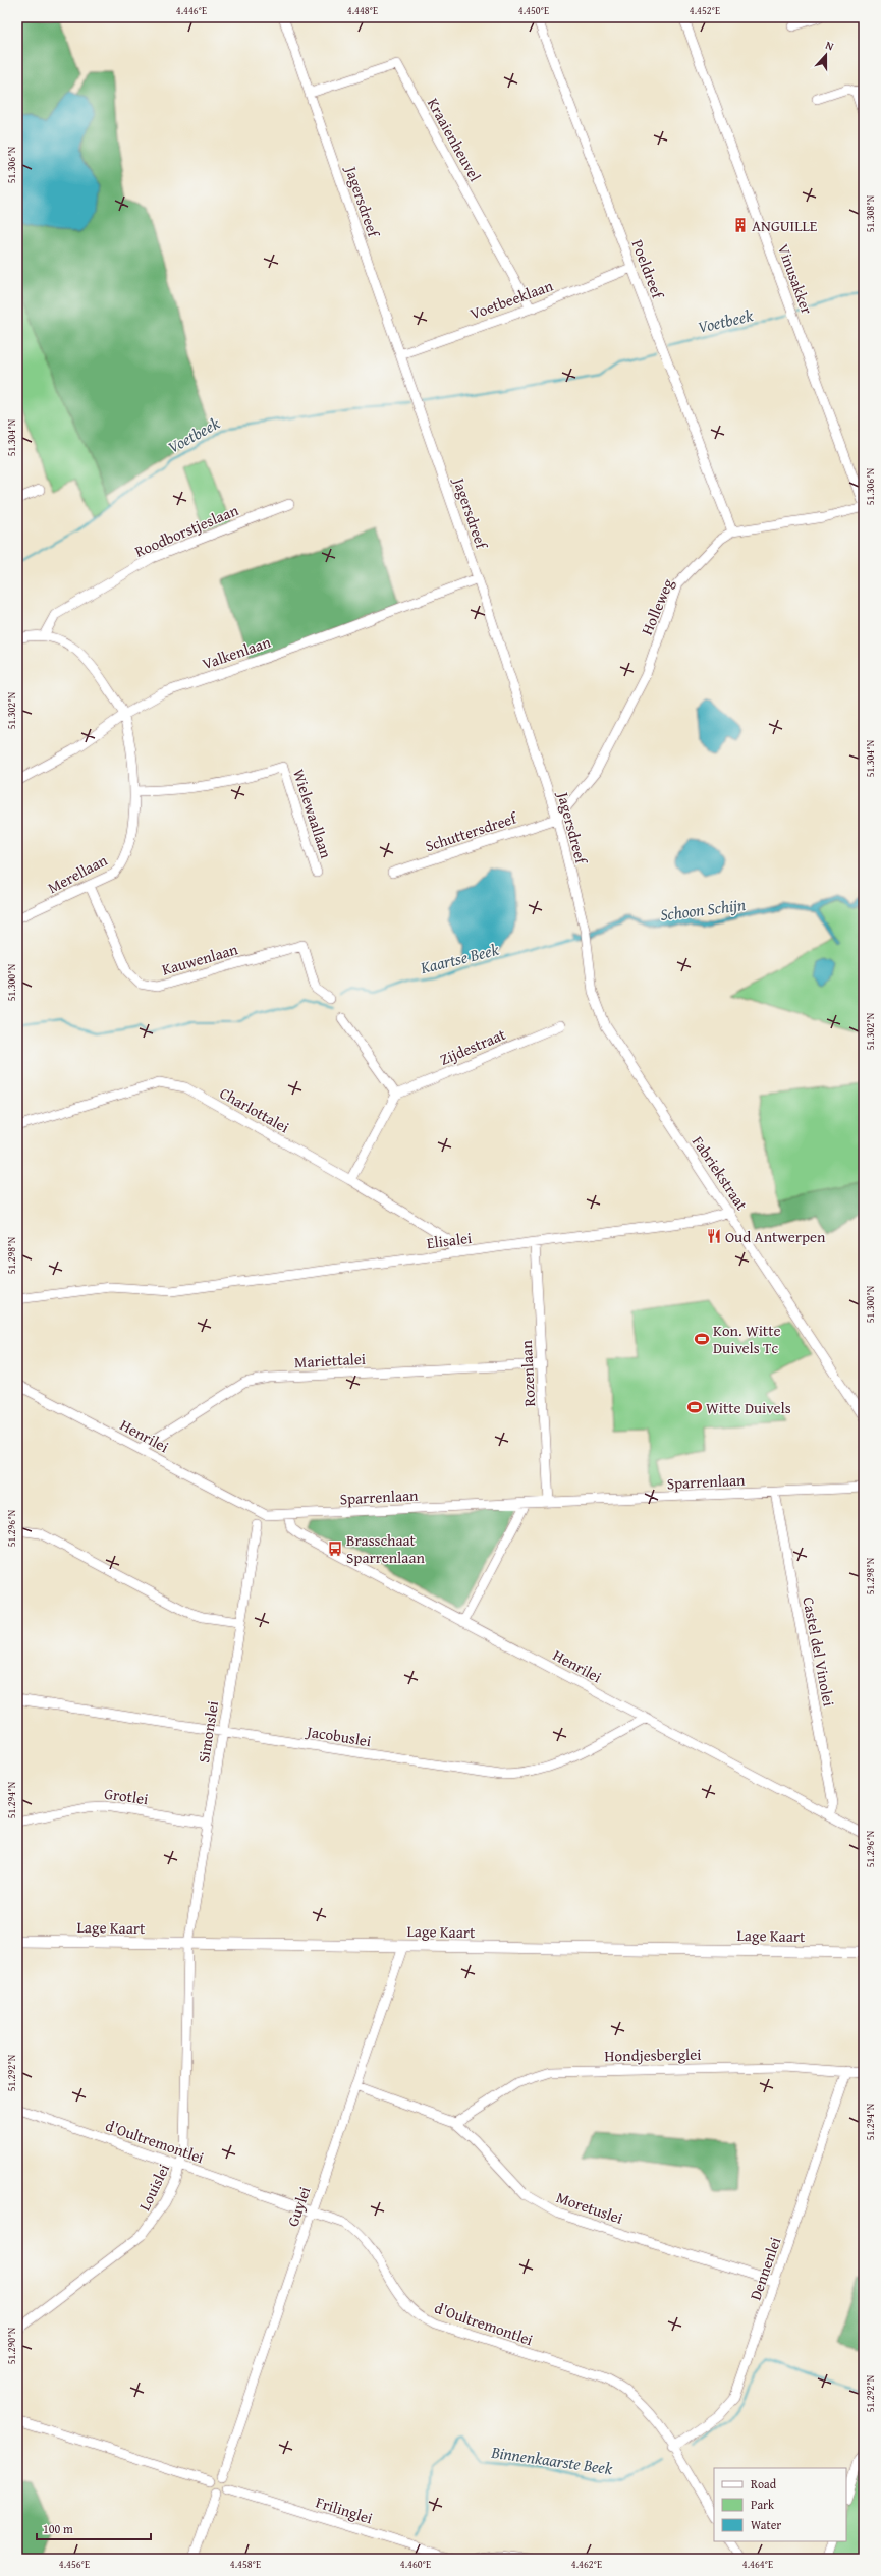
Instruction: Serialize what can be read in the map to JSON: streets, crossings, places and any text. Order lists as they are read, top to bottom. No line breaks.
{"streets":{"street":["Kraaienheuvel","Jagersdreef","Poeldreef","Vinusakker","Voetbeeklaan","Roodborstjeslaan","Holleweg","Valkenlaan","Wielewaallaan","Schuttersdreef","Merellaan","Kauwenlaan","Zijdestraat","Charlottalei","Fabriekstraat","Elisalei","Mariettalei","Rozenlaan","Henrilei","Sparrenlaan","Castel del Vinolei","Simonslei","Jacobuslei","Grotlei","Lage Kaart","Hondjesberglei","d'Oultremontlei","Louislei","Guylei","Moretuslei","Dennenlei","Frilinglei"]},"crossings":[["Kraaienheuvel","Jagersdreef"],["Kraaienheuvel","Voetbeeklaan"],["Jagersdreef","Voetbeeklaan"],["Jagersdreef","Holleweg"],["Jagersdreef","Valkenlaan"],["Jagersdreef","Schuttersdreef"],["Jagersdreef","Fabriekstraat"],["Poeldreef","Voetbeeklaan"],["Poeldreef","Holleweg"],["Vinusakker","Holleweg"],["Holleweg","Schuttersdreef"],["Valkenlaan","Merellaan"],["Wielewaallaan","Merellaan"],["Merellaan","Kauwenlaan"],["Charlottalei","Elisalei"],["Fabriekstraat","Elisalei"],["Elisalei","Rozenlaan"],["Mariettalei","Rozenlaan"],["Mariettalei","Henrilei"],["Rozenlaan","Sparrenlaan"],["Henrilei","Sparrenlaan"],["Henrilei","Castel del Vinolei"],["Henrilei","Jacobuslei"],["Sparrenlaan","Castel del Vinolei"],["Simonslei","Jacobuslei"],["Simonslei","Grotlei"],["Simonslei","Lage Kaart"],["Simonslei","Louislei"],["Lage Kaart","Louislei"],["Lage Kaart","Guylei"],["Hondjesberglei","Moretuslei"],["Hondjesberglei","Dennenlei"],["d'Oultremontlei","Louislei"],["d'Oultremontlei","Guylei"],["d'Oultremontlei","Dennenlei"],["Guylei","Moretuslei"],["Guylei","Frilinglei"],["Moretuslei","Dennenlei"]],"water":["Voetbeek","Schoon Schijn","Kaartse Beek","Binnenkaarste Beek"],"places":{"building":["ANGUILLE"],"restaurant":["Oud Antwerpen"],"sports":["Kon. Witte Duivels Tc","Witte Duivels"],"bus stop":["Brasschaat Sparrenlaan"]},"legend":["Road","Park","Water"],"scale_bar":"100 m","north":"top","coordinates":["4.446°E","4.448°E","4.450°E","4.452°E","51.306°N","51.308°N","51.304°N","51.302°N","51.300°N","51.298°N","51.296°N","51.294°N","51.292°N","51.290°N","4.456°E","4.458°E","4.460°E","4.462°E","4.464°E"]}
